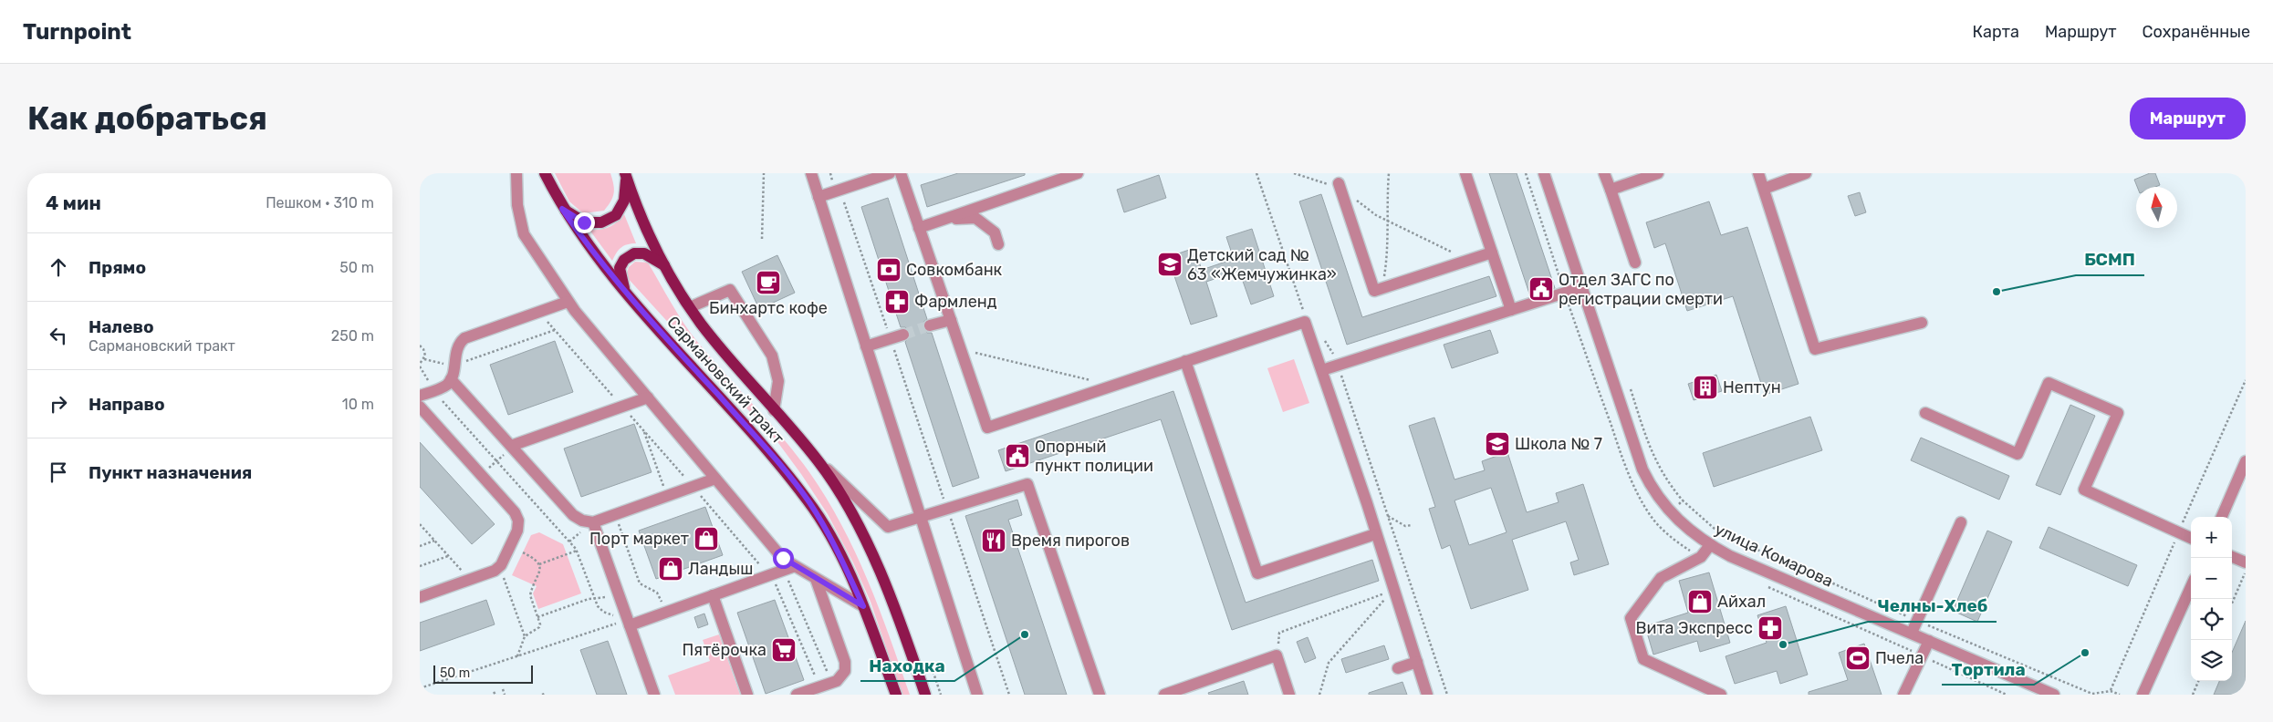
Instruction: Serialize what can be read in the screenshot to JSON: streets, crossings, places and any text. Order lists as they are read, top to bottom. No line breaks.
{"streets":{"main road":["Сармановский тракт"],"street":["улица Комарова"]},"places":{"school or university":["Детский сад № 63 «Жемчужинка»","Школа № 7"],"bank":["Совкомбанк"],"cafe":["Бинхартс кофе"],"public building":["Отдел ЗАГС по регистрации смерти","Опорный пункт полиции"],"other":["БСМП","Находка","Челны-Хлеб","Тортила"],"pharmacy":["Фармленд","Вита Экспресс"],"building":["Нептун"],"shop":["Порт маркет","Ландыш","Айхал"],"restaurant":["Время пирогов"],"supermarket":["Пятёрочка"],"sports":["Пчела"]},"scale_bar":"50 m","north":"top","page":{"header":"Turnpoint","nav":["Карта","Маршрут","Сохранённые"],"buttons":"Маршрут","title":"Как добраться","heading":["4 мин","Пешком · 310 m"],"list":[["Прямо","50 m"],["Налево","Сармановский тракт","250 m"],["Направо","10 m"],"Пункт назначения"],"map_buttons":["+","−"],"scale":"50 m"}}
